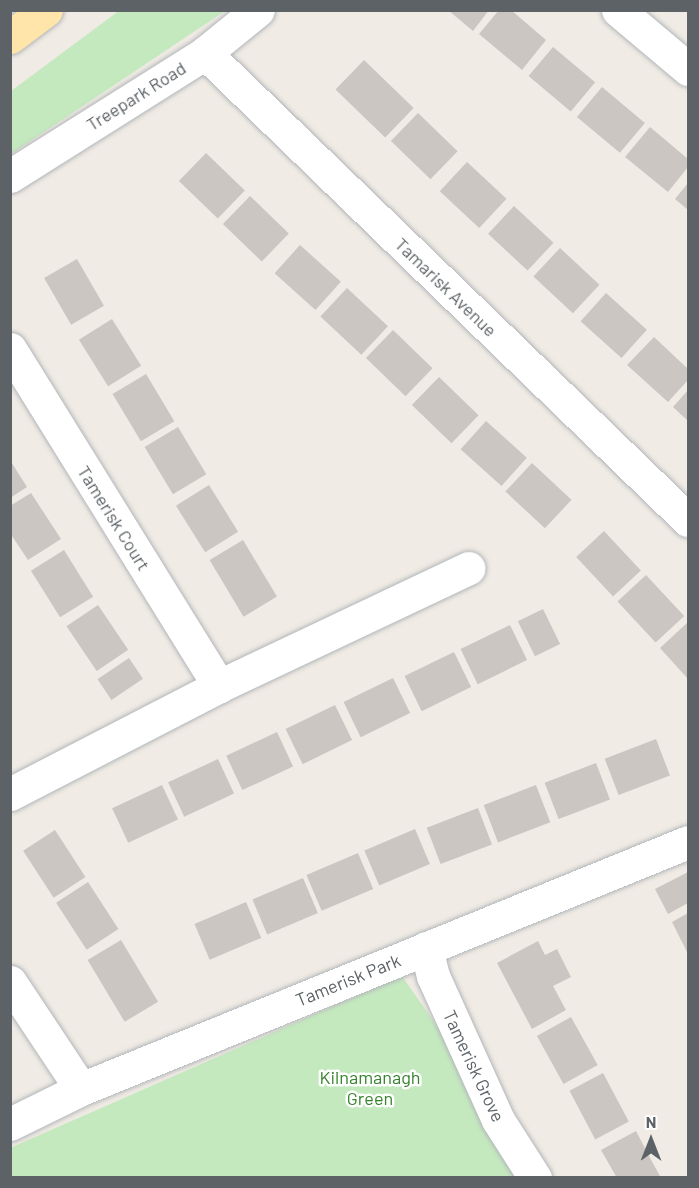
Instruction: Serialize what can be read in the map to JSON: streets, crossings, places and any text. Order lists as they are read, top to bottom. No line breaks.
{"streets":{"street":["Treepark Road","Tamarisk Avenue","Tamerisk Court","Tamerisk Park","Tamerisk Grove"]},"crossings":[["Treepark Road","Tamarisk Avenue"],["Tamerisk Park","Tamerisk Grove"]],"parks":["Kilnamanagh Green"],"north":"top"}
